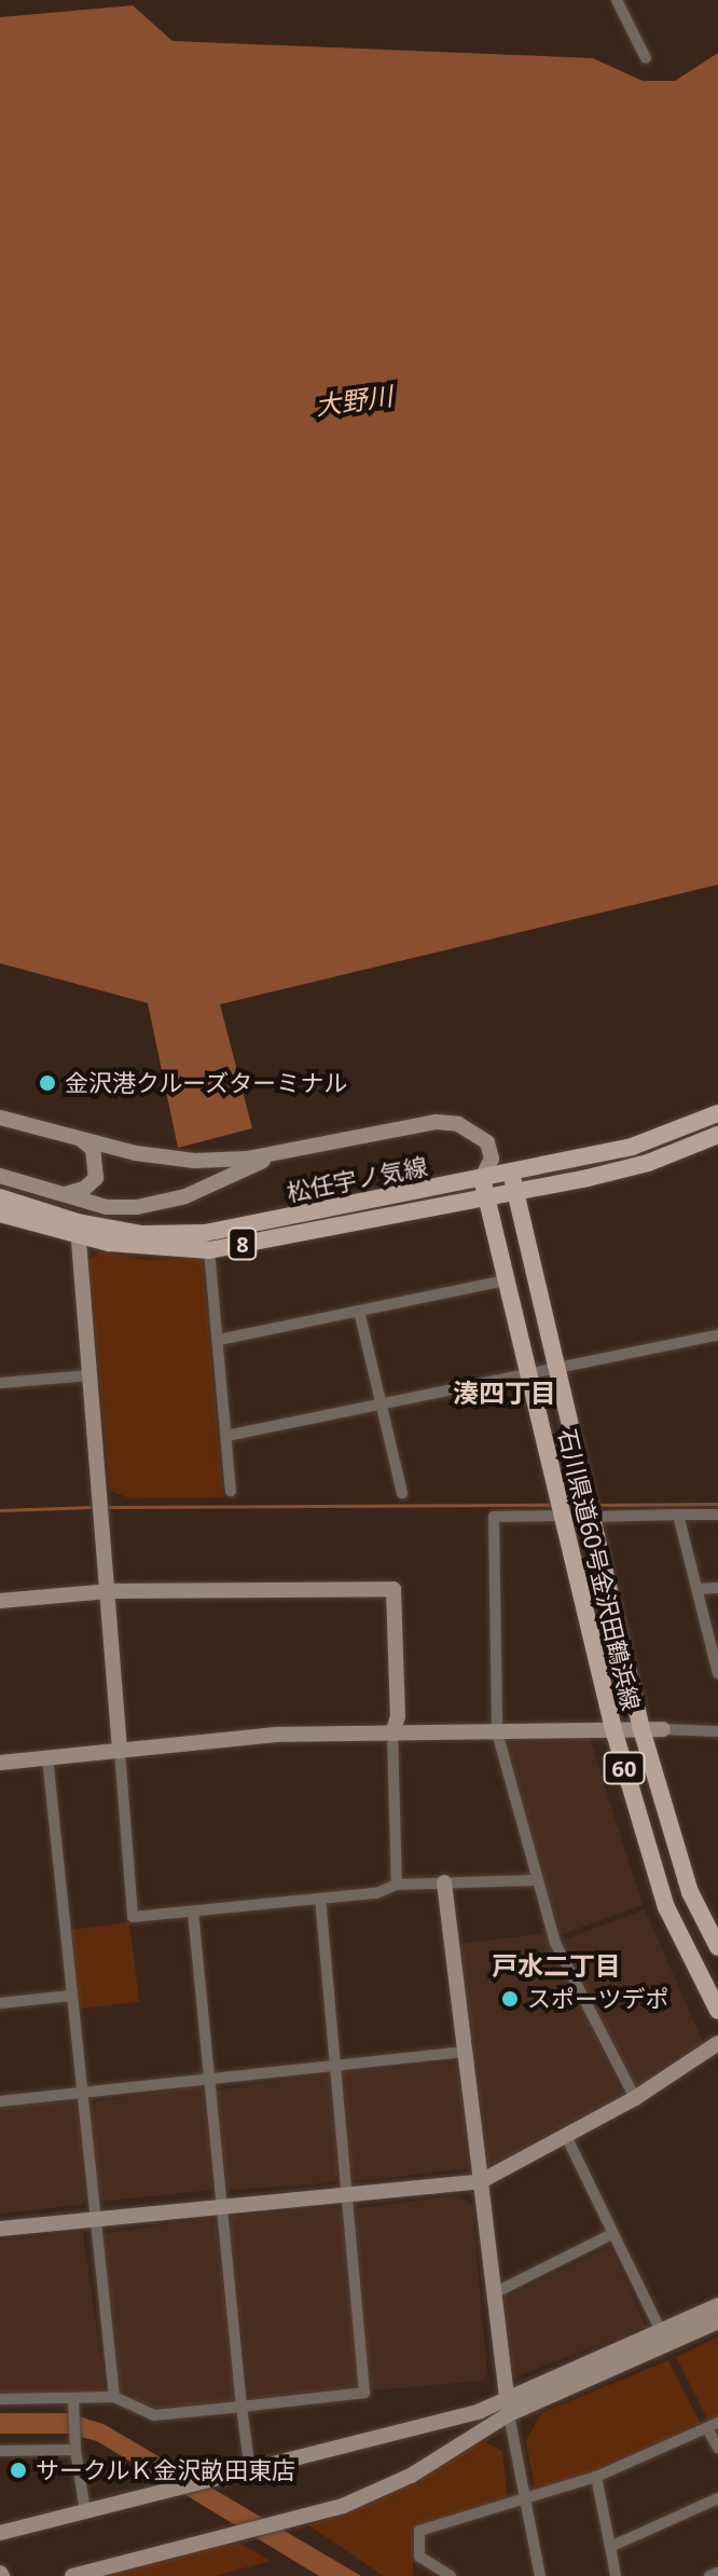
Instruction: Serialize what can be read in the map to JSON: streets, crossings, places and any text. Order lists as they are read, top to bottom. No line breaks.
{"streets":{"main road":["松任宇ノ気線","8","石川県道60号金沢田鶴浜線","60"]},"crossings":[["松任宇ノ気線","石川県道60号金沢田鶴浜線"]],"districts":["湊四丁目","戸水二丁目"],"water":["大野川"],"places":["金沢港クルーズターミナル","スポーツデポ","サークルＫ金沢畝田東店"]}
